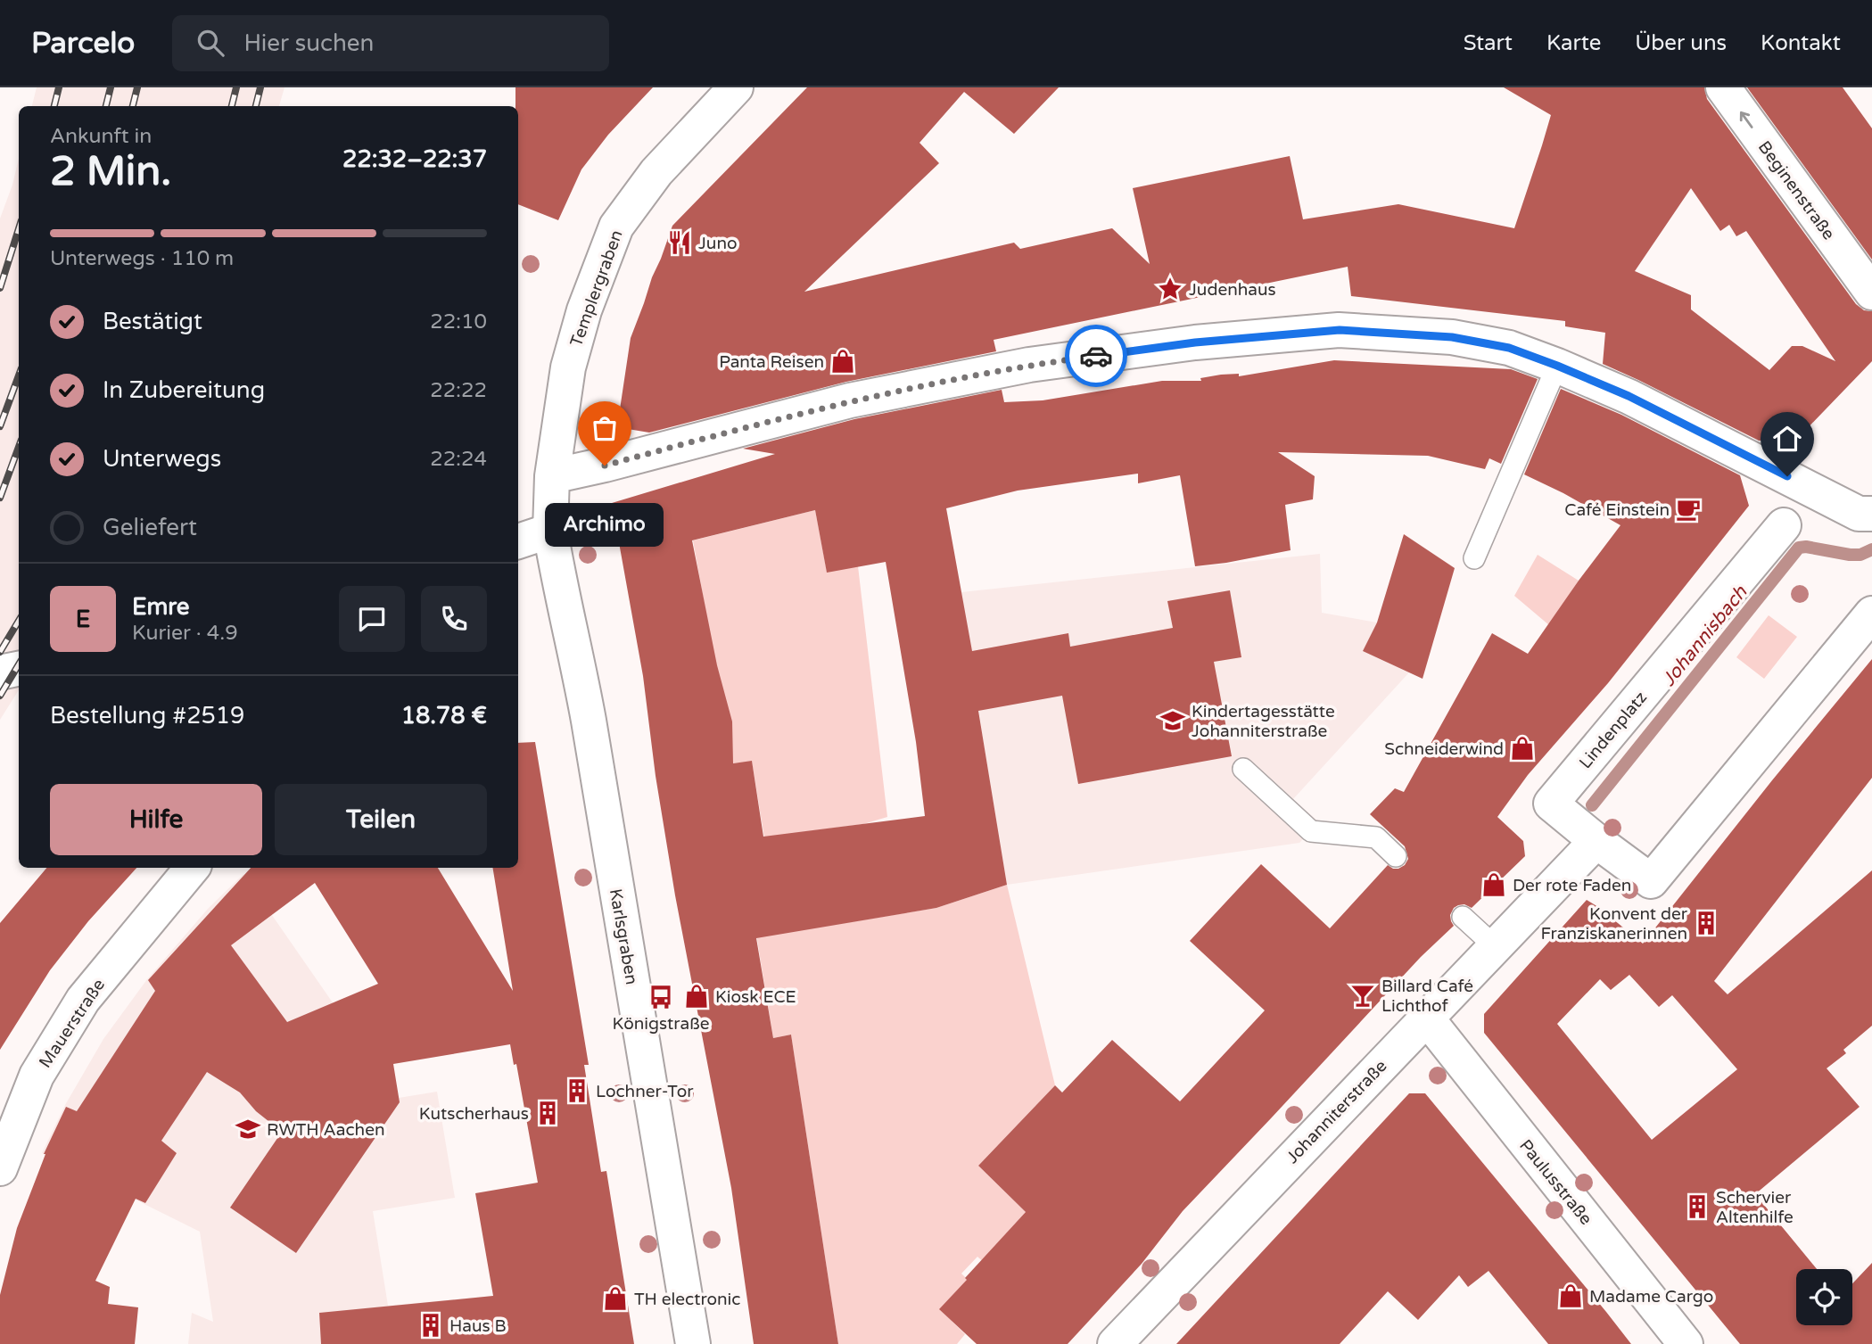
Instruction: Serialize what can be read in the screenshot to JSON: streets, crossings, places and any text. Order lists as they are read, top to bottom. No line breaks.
{"streets":{"street":["Beginenstraße","Templergraben","Lindenplatz","Karlsgraben","Mauerstraße","Johanniterstraße","Paulusstraße"]},"crossings":[["Templergraben","Karlsgraben"],["Lindenplatz","Johanniterstraße"],["Johanniterstraße","Paulusstraße"]],"one_way":["Beginenstraße"],"water":["Johannisbach"],"places":{"restaurant":["Juno"],"place":["Judenhaus"],"shop":["Panta Reisen","Schneiderwind","Der rote Faden","Kiosk ECE","Madame Cargo","TH electronic"],"other":["Archimo"],"cafe":["Café Einstein"],"school or university":["Kindertagesstätte Johanniterstraße","RWTH Aachen"],"building":["Konvent der Franziskanerinnen","Lochner-Tor","Kutscherhaus","Schervier Altenhilfe","Haus B"],"bar":["Billard Café Lichthof"],"bus stop":["Königstraße"]},"page":{"header":"Parcelo","search":"Hier suchen","nav":["Start","Karte","Über uns","Kontakt"],"heading":["2 Min.","Ankunft in","22:32–22:37"],"panel":["Emre","Kurier · 4.9","Bestellung #2519","18.78 €"],"bar":"Unterwegs · 110 m","list":[["Bestätigt","22:10"],["In Zubereitung","22:22"],["Unterwegs","22:24"],"Geliefert"],"bubble":"Archimo","round":"E","buttons":["Hilfe","Teilen"]}}
